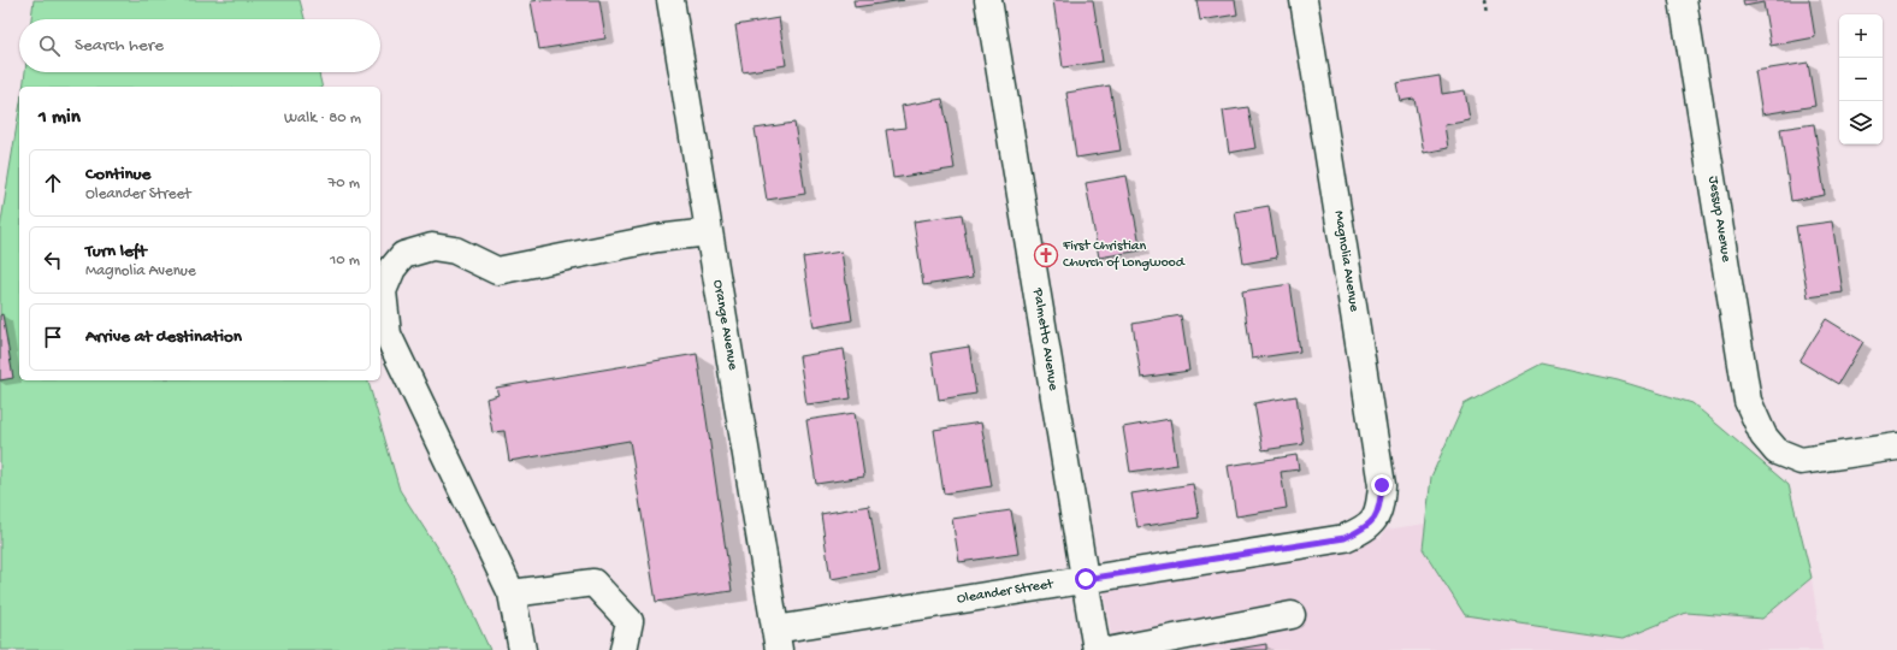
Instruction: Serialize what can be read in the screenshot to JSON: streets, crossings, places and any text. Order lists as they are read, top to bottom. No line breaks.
{"streets":{"street":["Jessup Avenue","Magnolia Avenue","Orange Avenue","Palmetto Avenue","Oleander Street"]},"crossings":[["Magnolia Avenue","Oleander Street"],["Orange Avenue","Oleander Street"],["Palmetto Avenue","Oleander Street"]],"places":{"church":["First Christian Church of Longwood"]},"page":{"map_buttons":["+","−"],"search":"Search here","heading":["1 min","Walk · 80 m"],"list":[["Continue","Oleander Street","70 m"],["Turn left","Magnolia Avenue","10 m"],"Arrive at destination"]}}
